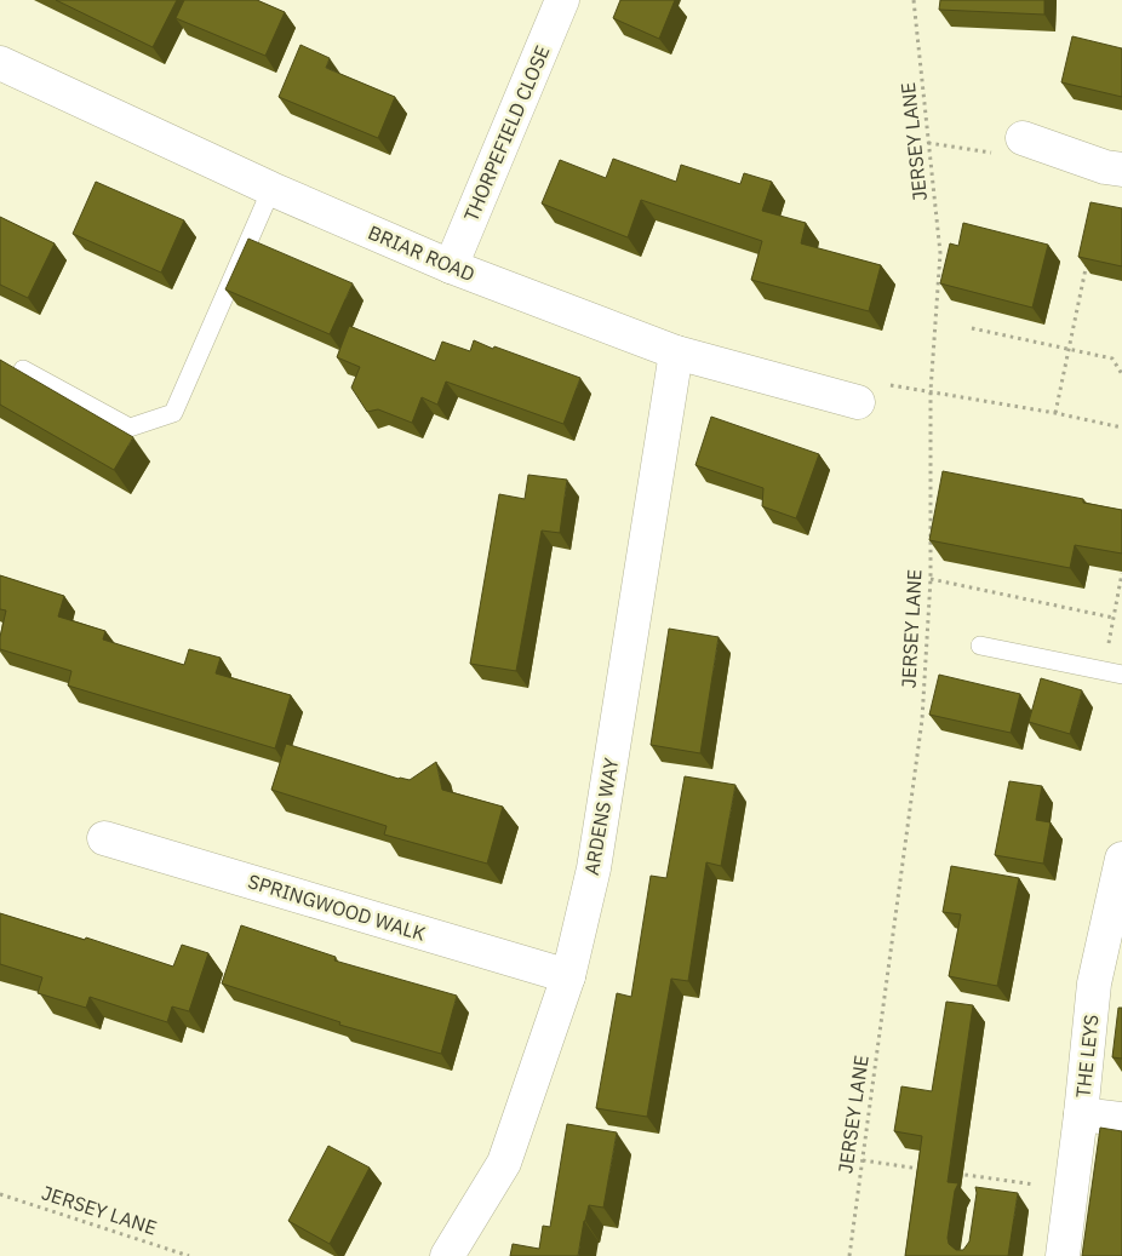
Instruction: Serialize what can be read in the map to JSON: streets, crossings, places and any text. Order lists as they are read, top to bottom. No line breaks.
{"streets":{"street":["THORPEFIELD CLOSE","BRIAR ROAD","ARDENS WAY","SPRINGWOOD WALK","THE LEYS"],"path":["JERSEY LANE"]},"crossings":[["THORPEFIELD CLOSE","BRIAR ROAD"],["BRIAR ROAD","ARDENS WAY"],["ARDENS WAY","SPRINGWOOD WALK"]]}
